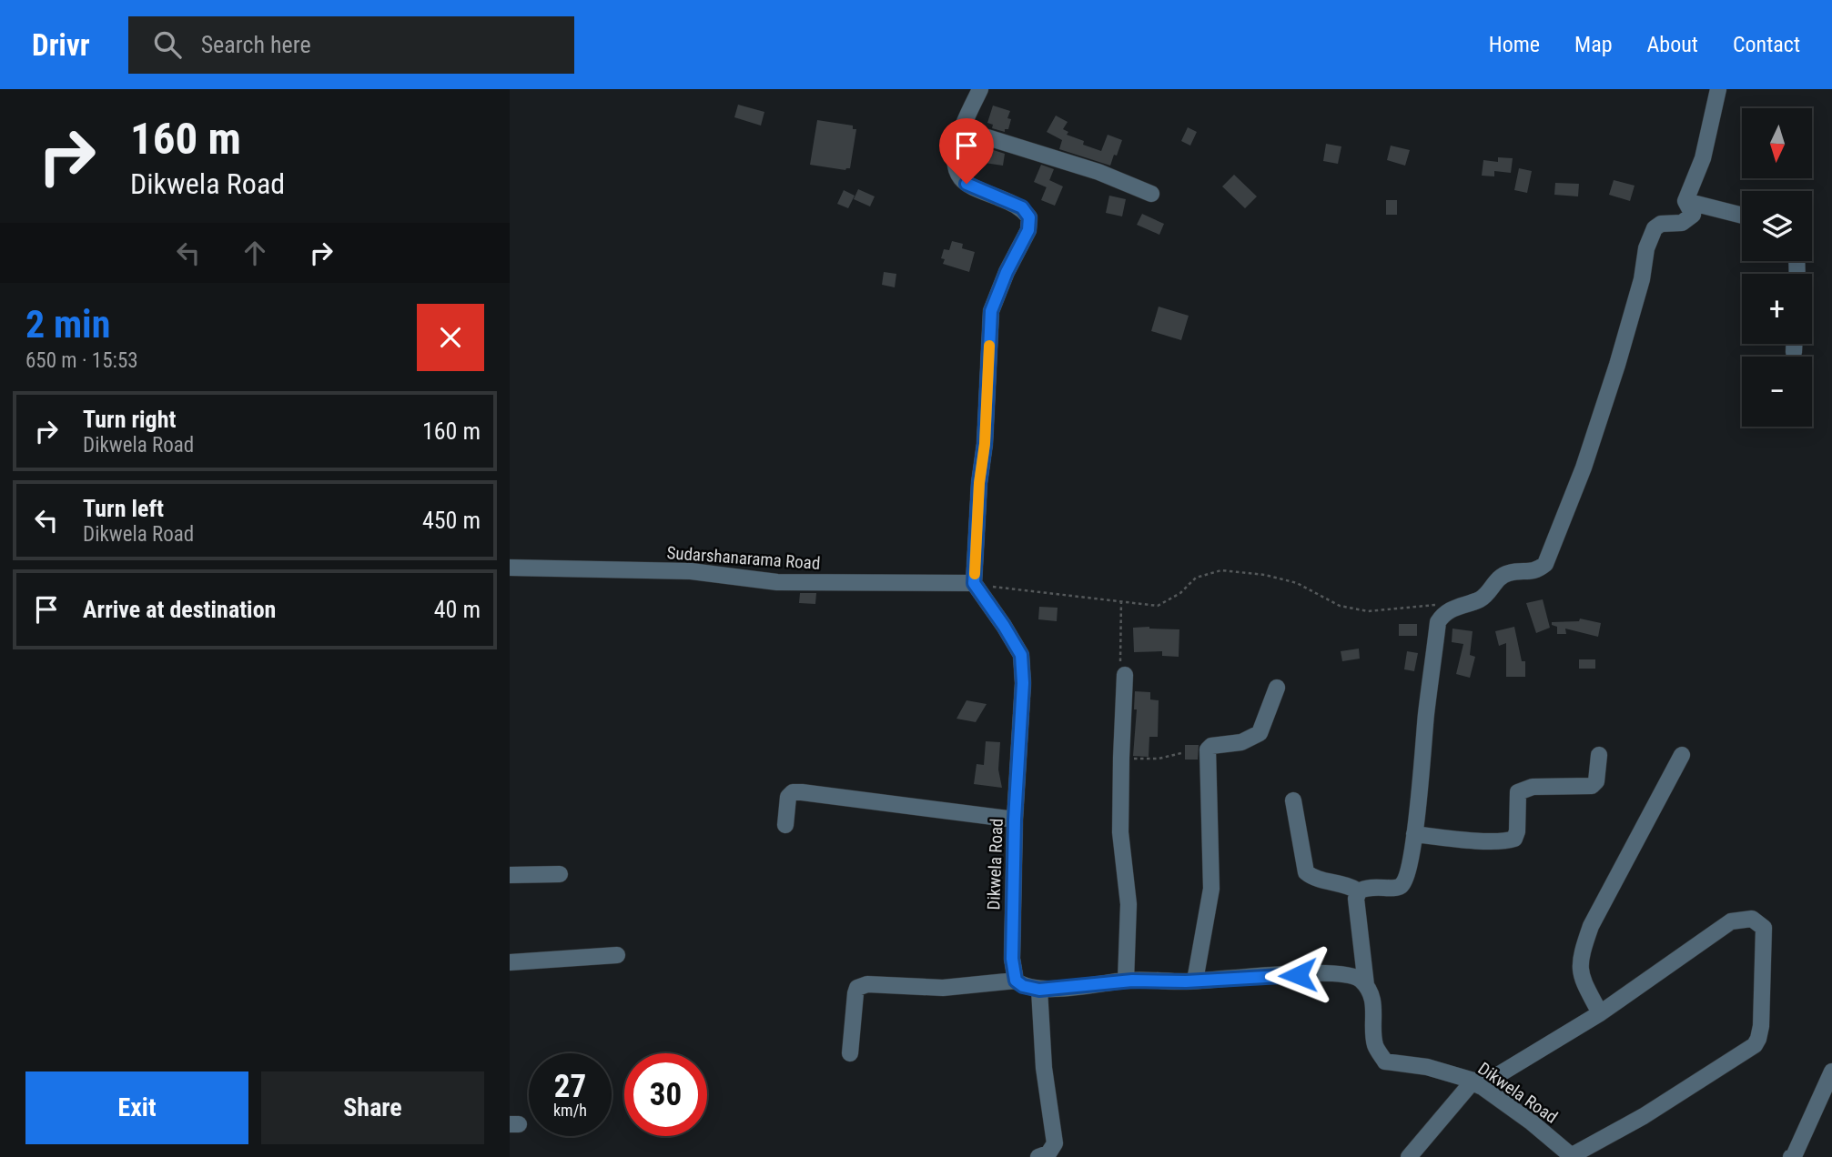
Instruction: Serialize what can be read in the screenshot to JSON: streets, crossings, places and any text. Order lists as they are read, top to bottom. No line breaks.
{"streets":{"street":["Sudarshanarama Road","Dikwela Road"]},"crossings":[["Sudarshanarama Road","Dikwela Road"]],"north":"bottom","page":{"header":"Drivr","search":"Search here","nav":["Home","Map","About","Contact"],"turn":["160 m","Dikwela Road"],"map_buttons":["+","−"],"heading":["2 min","650 m · 15:53"],"list":[{"name":"Turn right","note":"Dikwela Road","value":"160 m"},{"name":"Turn left","note":"Dikwela Road","value":"450 m"},{"name":"Arrive at destination","value":"40 m"}],"speed":"27 km/h","limit":"30","buttons":["Exit","Share"]}}
